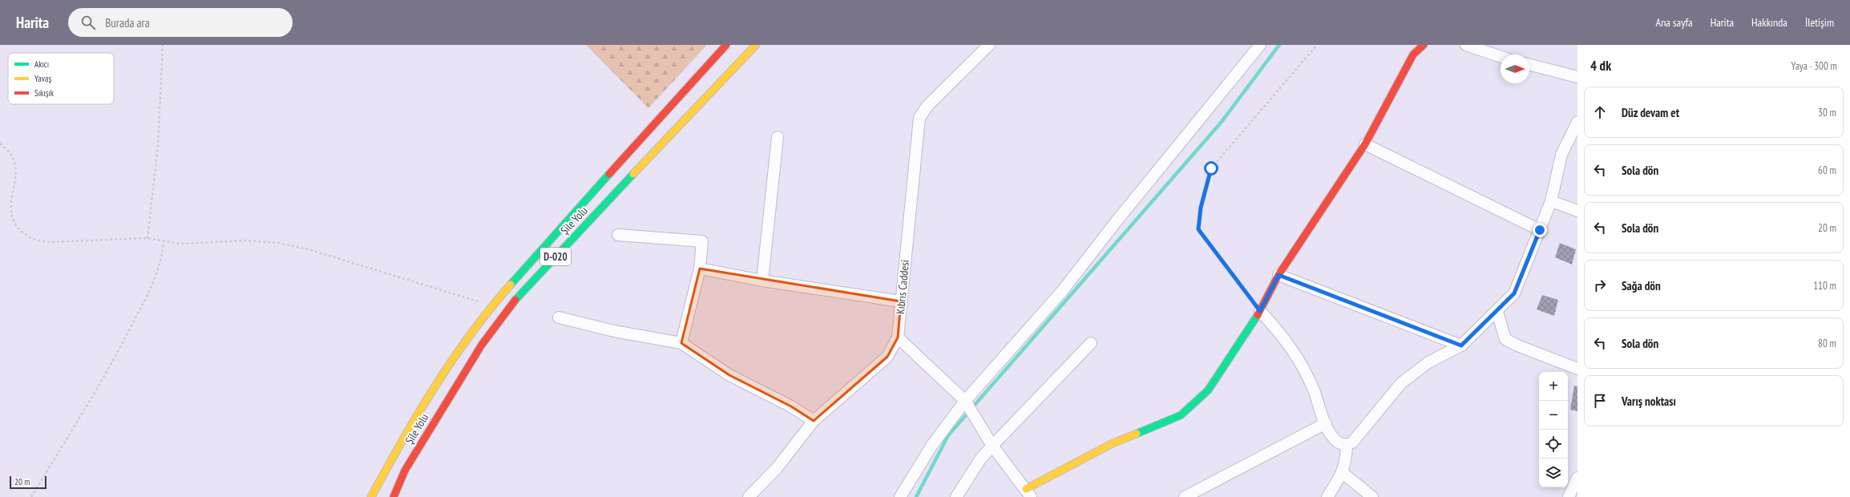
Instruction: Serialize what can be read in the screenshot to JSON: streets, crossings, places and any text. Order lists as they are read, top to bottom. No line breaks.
{"streets":{"main road":["Şile Yolu","D-020"],"street":["Kıbrıs Caddesi"]},"legend":["Akıcı","Yavaş","Sıkışık"],"scale_bar":"20 m","north":"right","page":{"header":"Harita","search":"Burada ara","nav":["Ana sayfa","Harita","Hakkında","İletişim"],"heading":["4 dk","Yaya · 300 m"],"list":[["Düz devam et","30 m"],["Sola dön","60 m"],["Sola dön","20 m"],["Sağa dön","110 m"],["Sola dön","80 m"],"Varış noktası"],"map_buttons":["+","−"],"scale":"20 m"}}
